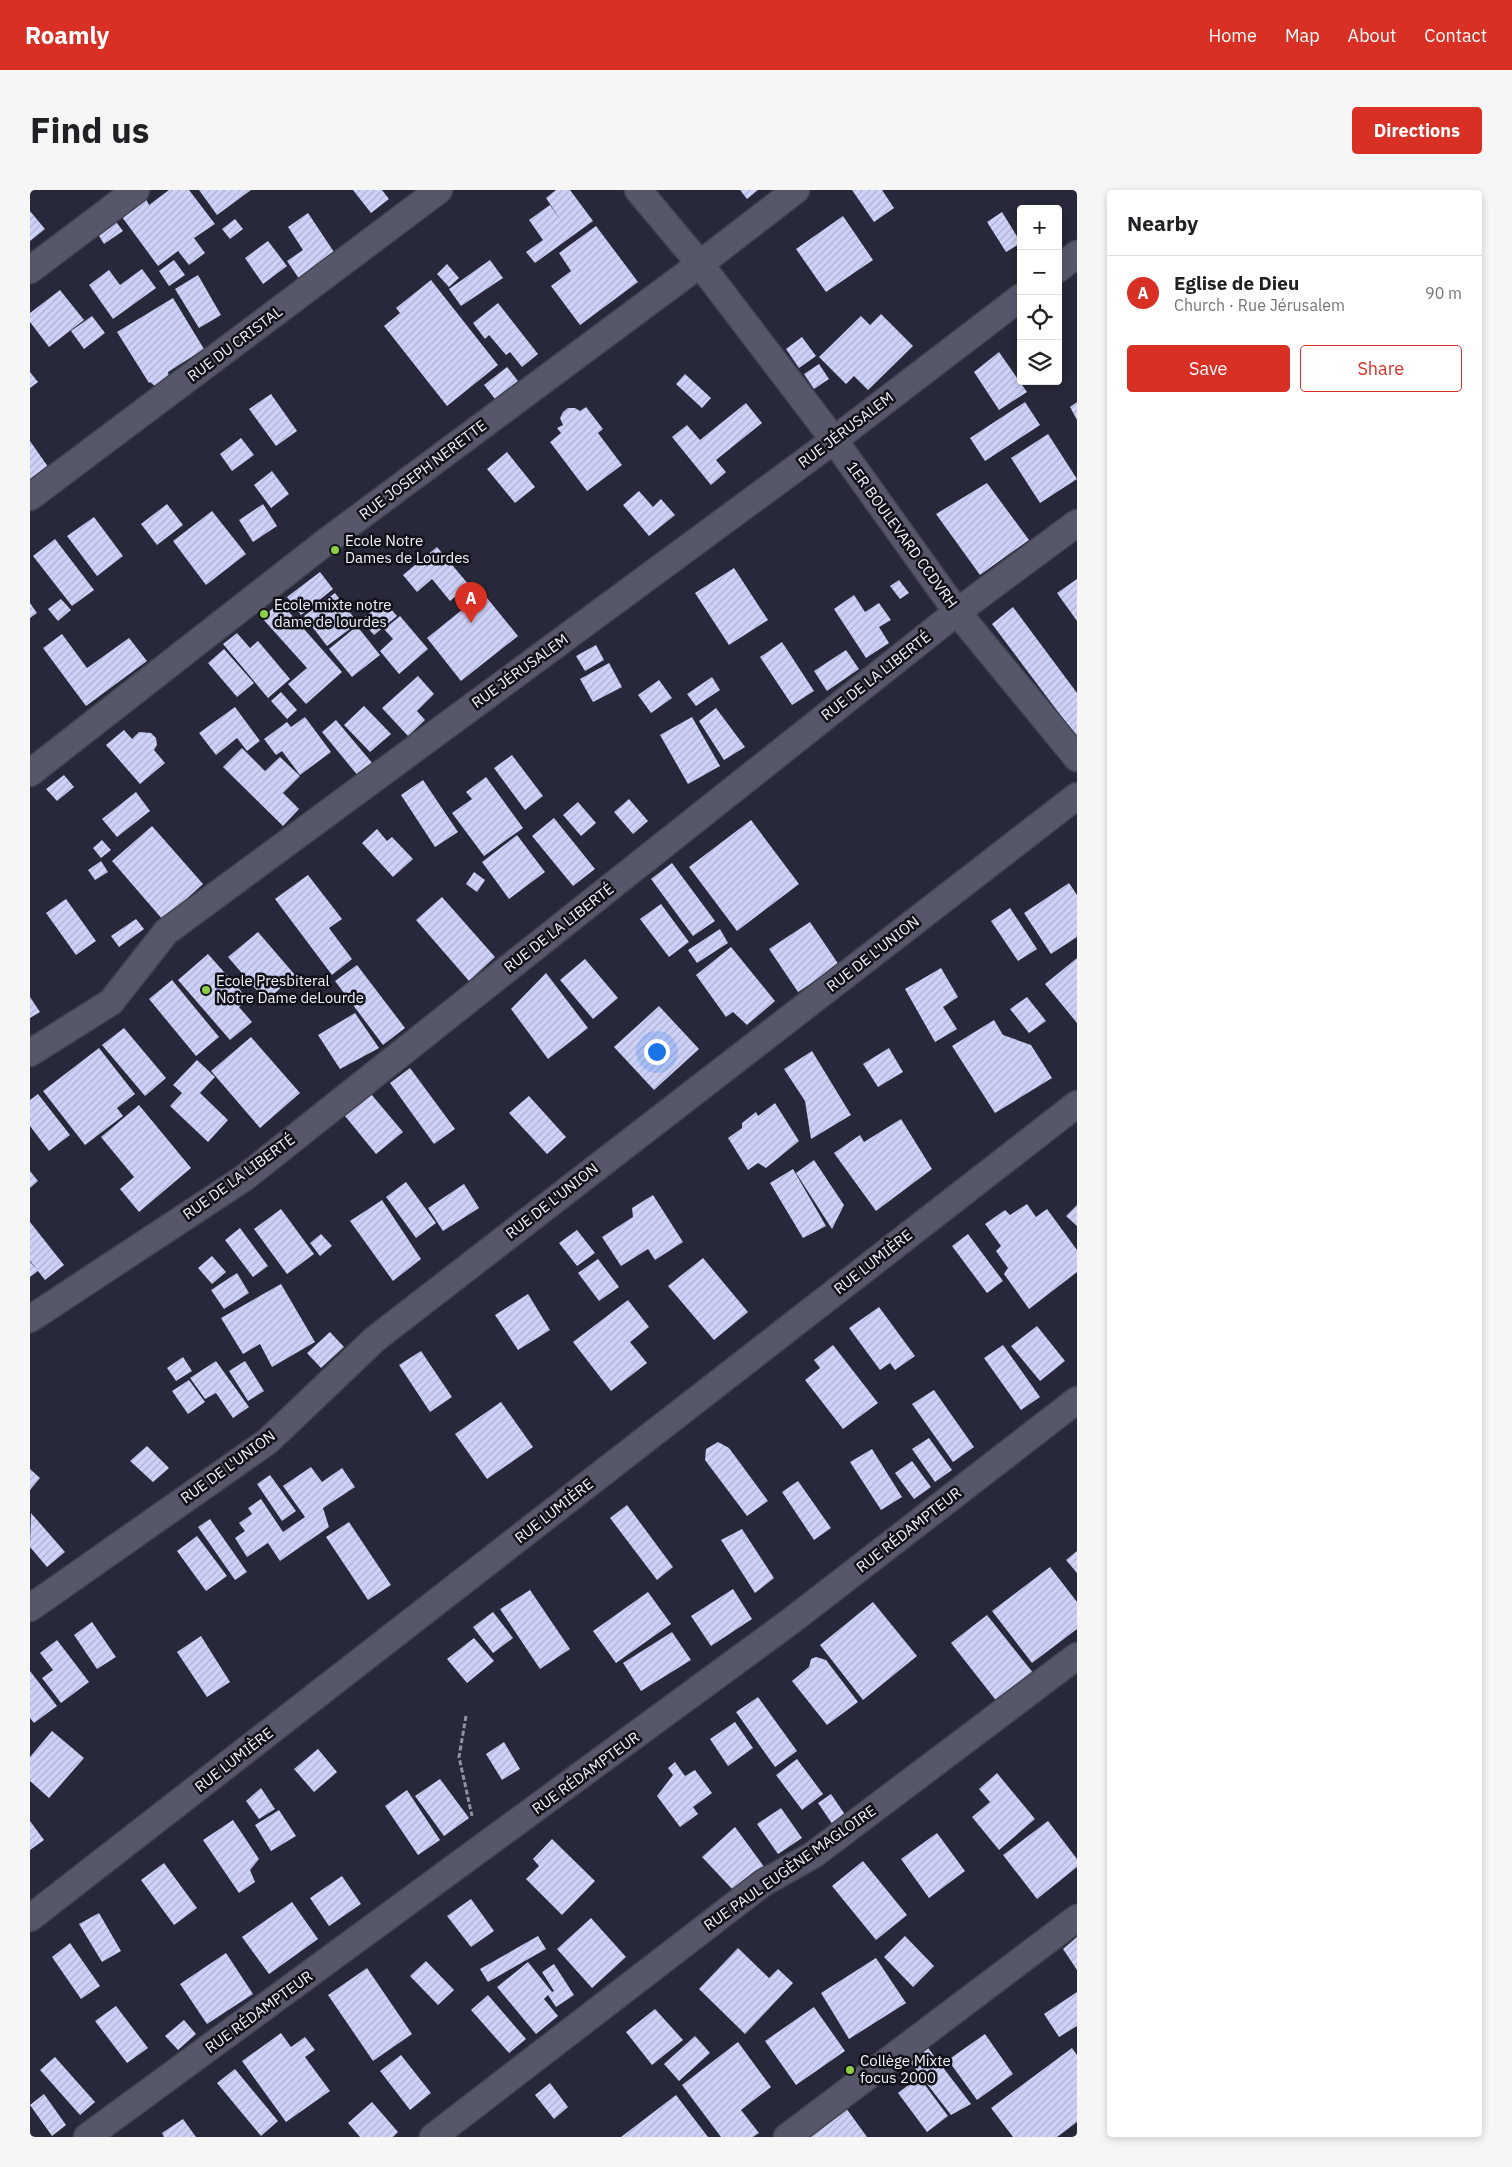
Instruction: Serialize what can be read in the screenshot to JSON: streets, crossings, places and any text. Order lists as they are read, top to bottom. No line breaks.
{"streets":{"street":["RUE DU CRISTAL","RUE JÉRUSALEM","RUE JOSEPH NERETTE","1ER BOULEVARD CCDVRH","RUE DE LA LIBERTÉ","RUE DE L'UNION","RUE LUMIÈRE","RUE RÉDAMPTEUR","RUE PAUL EUGÈNE MAGLOIRE"]},"crossings":[["RUE JÉRUSALEM","1ER BOULEVARD CCDVRH"],["RUE JOSEPH NERETTE","1ER BOULEVARD CCDVRH"],["1ER BOULEVARD CCDVRH","RUE DE LA LIBERTÉ"]],"places":["Ecole Notre Dames de Lourdes","Ecole mixte notre dame de lourdes","Ecole Presbiteral Notre Dame deLourde","Collège Mixte focus 2000"],"page":{"header":"Roamly","nav":["Home","Map","About","Contact"],"title":"Find us","buttons":["Directions",["Save","Share"]],"heading":"Nearby","map_buttons":["+","−"],"list":[{"mark":"A","name":"Eglise de Dieu","note":"Church · Rue Jérusalem","value":"90 m"}],"pins":"A"}}
